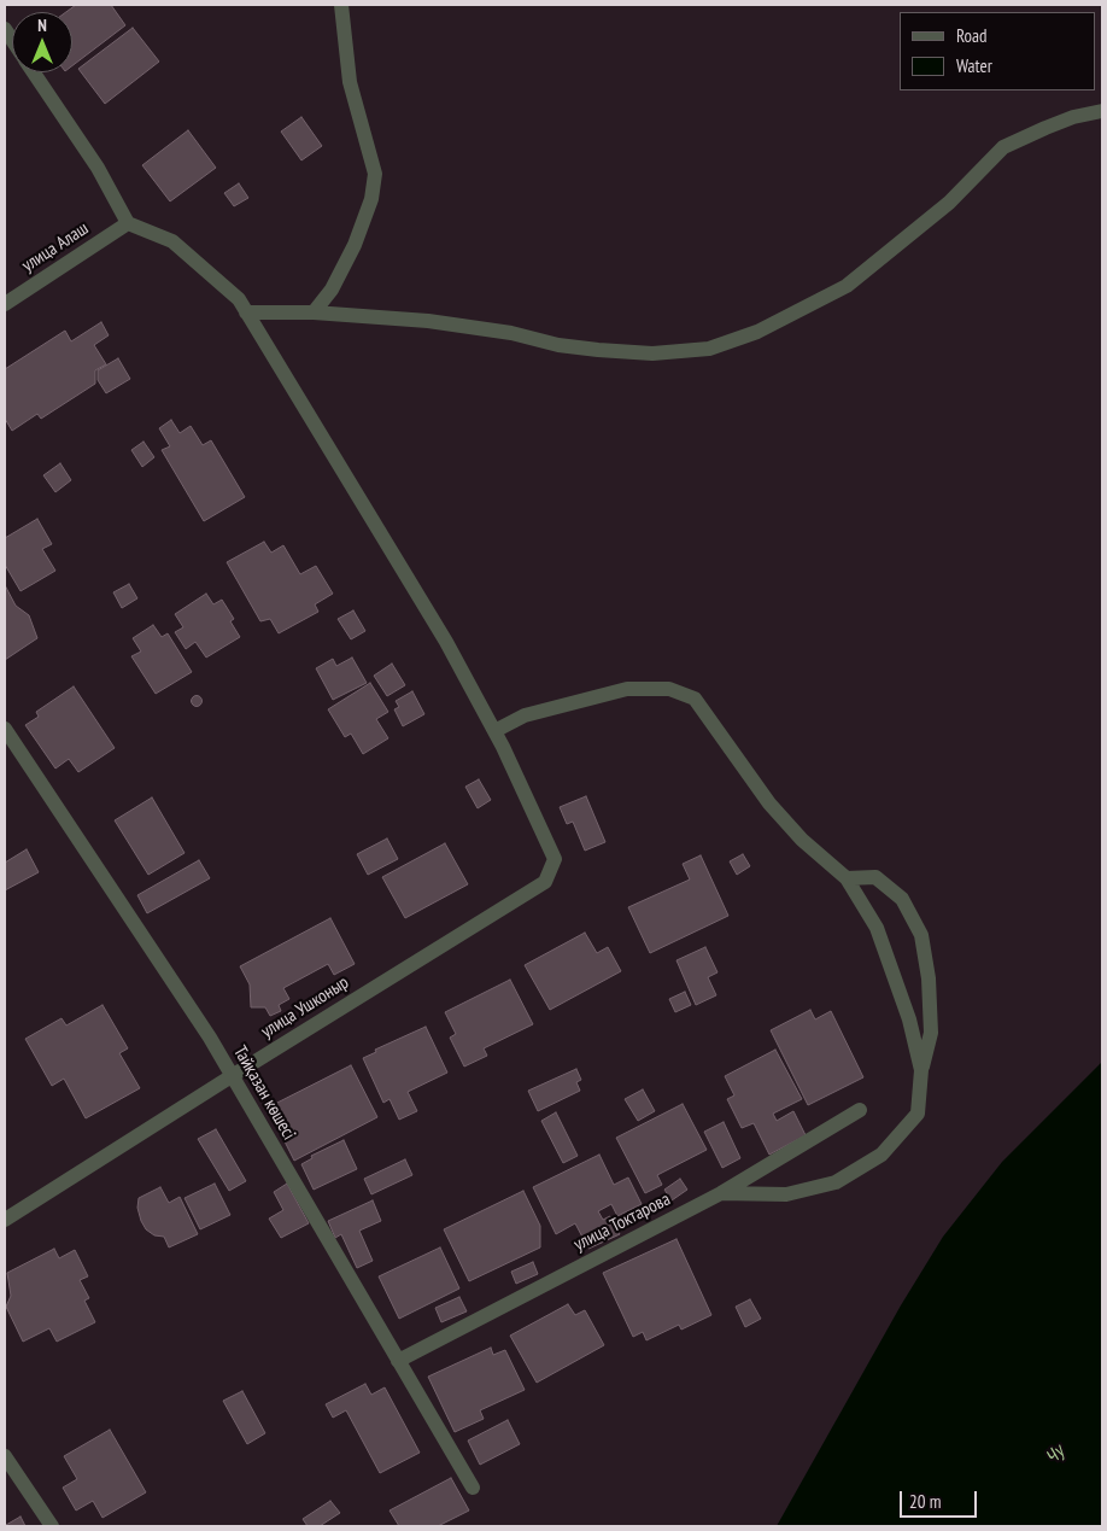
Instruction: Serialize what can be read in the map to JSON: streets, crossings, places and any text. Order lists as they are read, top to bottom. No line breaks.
{"streets":{"street":["улица Алаш","улица Ушконыр","Тайқазан көшесі","улица Токтарова"]},"crossings":[["улица Ушконыр","Тайқазан көшесі"],["Тайқазан көшесі","улица Токтарова"]],"water":["Чу"],"legend":["Road","Water"],"scale_bar":"20 m","north":"top"}
